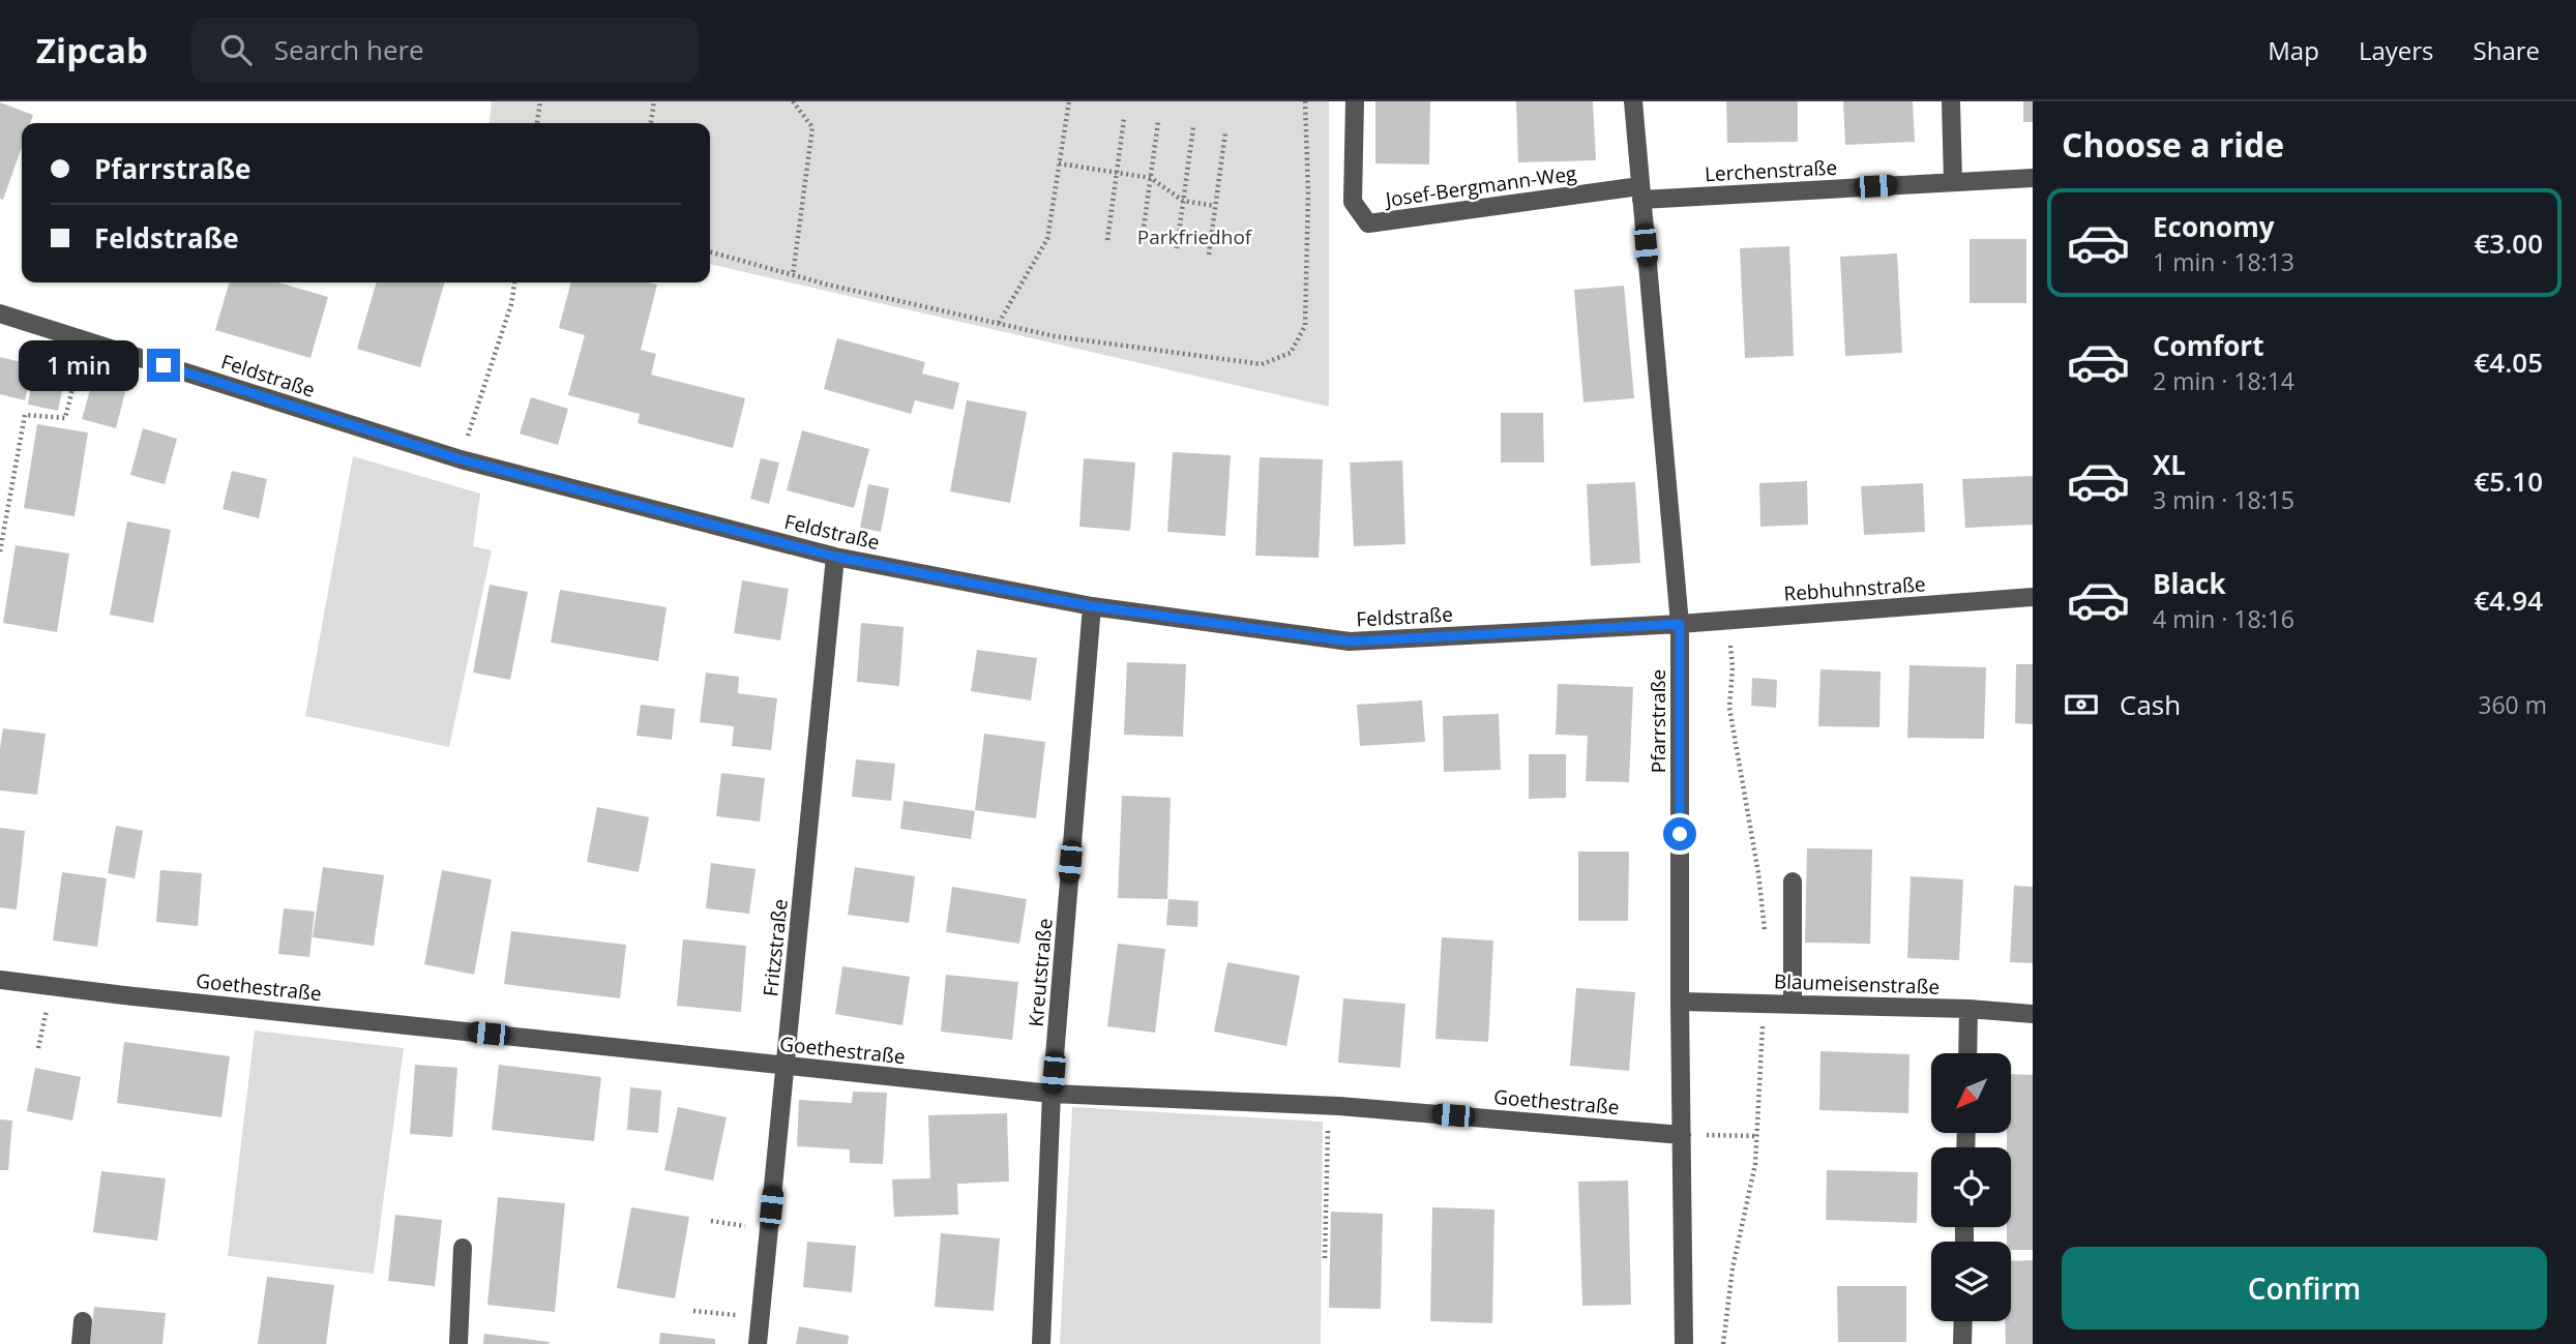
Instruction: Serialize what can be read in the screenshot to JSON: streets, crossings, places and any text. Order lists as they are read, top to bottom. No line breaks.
{"streets":{"street":["Lerchenstraße","Josef-Bergmann-Weg","Feldstraße","Rebhuhnstraße","Pfarrstraße","Fritzstraße","Kreutstraße","Blaumeisenstraße","Goethestraße"]},"crossings":[["Lerchenstraße","Josef-Bergmann-Weg"],["Lerchenstraße","Pfarrstraße"],["Josef-Bergmann-Weg","Pfarrstraße"],["Feldstraße","Rebhuhnstraße"],["Feldstraße","Pfarrstraße"],["Feldstraße","Fritzstraße"],["Feldstraße","Kreutstraße"],["Rebhuhnstraße","Pfarrstraße"],["Pfarrstraße","Blaumeisenstraße"],["Pfarrstraße","Goethestraße"],["Fritzstraße","Goethestraße"],["Kreutstraße","Goethestraße"]],"parks":["Parkfriedhof"],"north":"bottom left","page":{"header":"Zipcab","search":"Search here","nav":["Map","Layers","Share"],"heading":"Choose a ride","banner":["Pfarrstraße","Feldstraße"],"list":[{"name":"Economy","note":"1 min · 18:13","value":"€3.00"},{"name":"Comfort","note":"2 min · 18:14","value":"€4.05"},{"name":"XL","note":"3 min · 18:15","value":"€5.10"},{"name":"Black","note":"4 min · 18:16","value":"€4.94"}],"bubble":"1 min","pay":["Cash","360 m"],"buttons":"Confirm"}}
